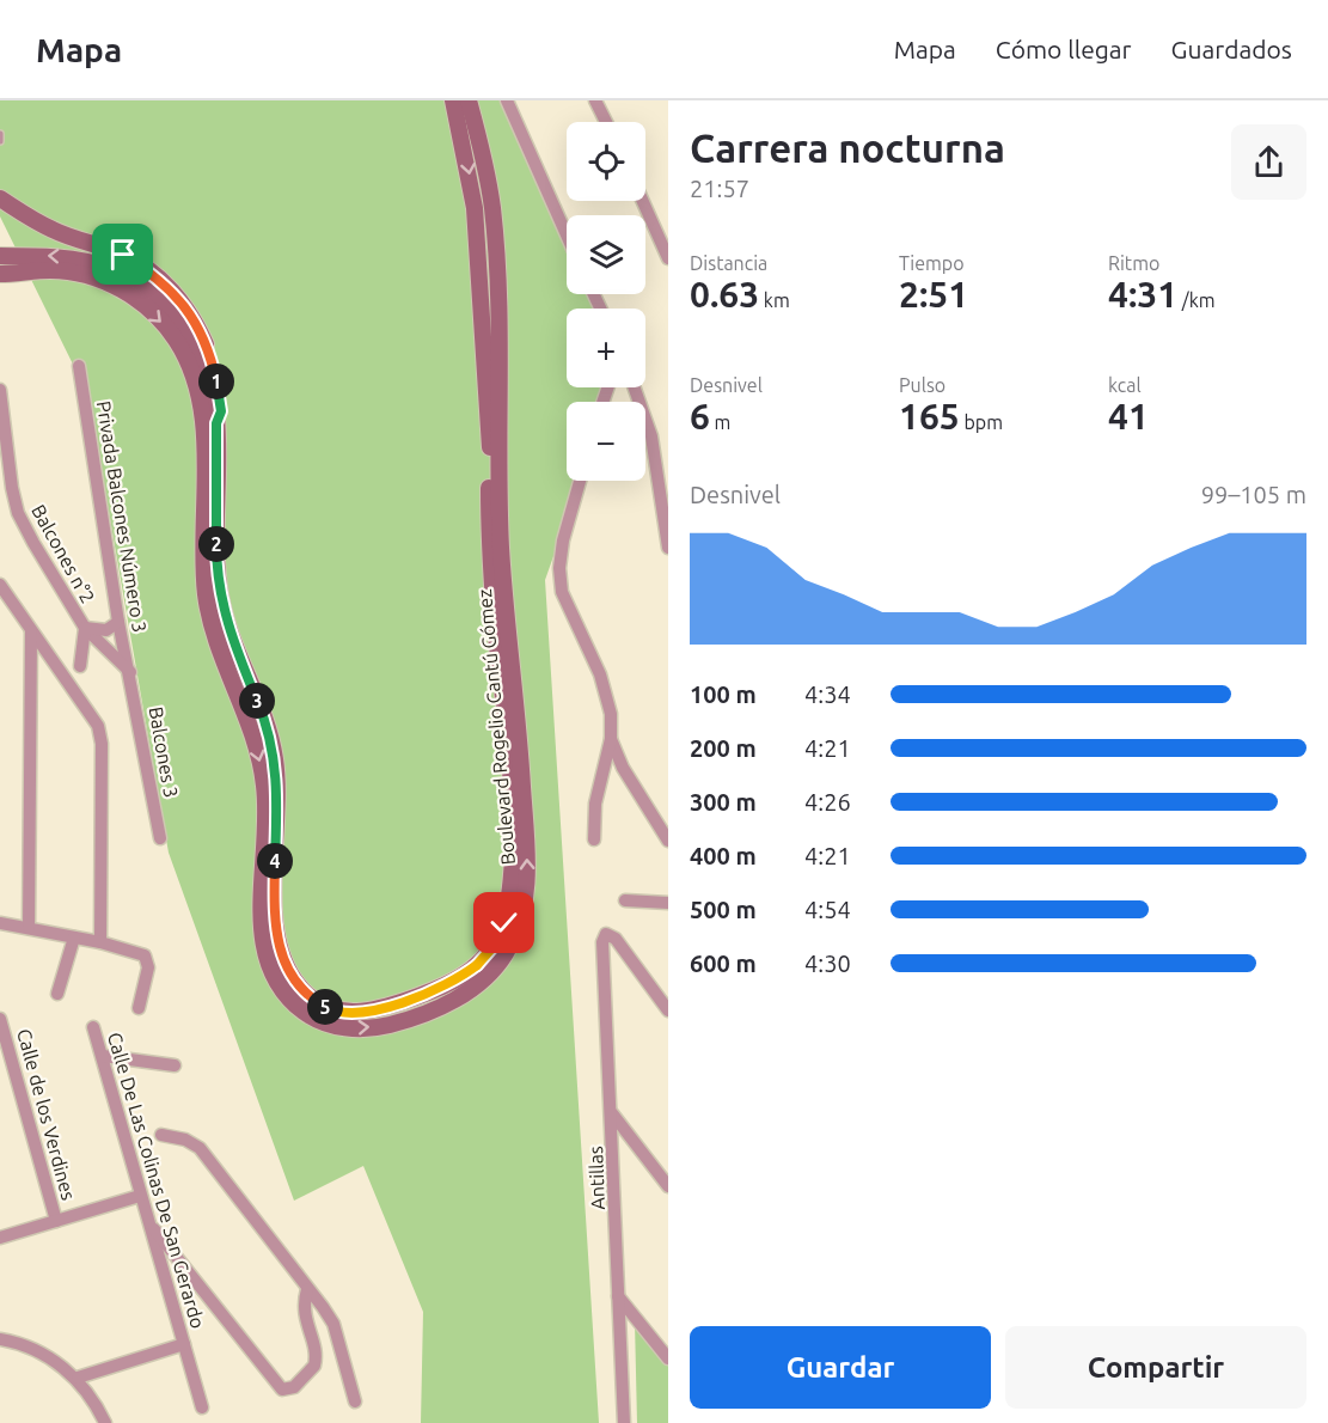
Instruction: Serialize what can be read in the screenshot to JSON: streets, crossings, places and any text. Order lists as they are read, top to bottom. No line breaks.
{"streets":{"main road":["Boulevard Rogelio Cantú Gómez"],"street":["Privada Balcones Número 3","Balcones n°2","Balcones 3","Calle de los Verdines","Antillas","Calle De Las Colinas De San Gerardo"]},"crossings":[["Privada Balcones Número 3","Balcones n°2"],["Privada Balcones Número 3","Balcones 3"],["Balcones n°2","Balcones 3"]],"page":{"header":"Mapa","nav":["Mapa","Cómo llegar","Guardados"],"heading":["Carrera nocturna","21:57"],"map_buttons":["+","−"],"stats":[["Distancia","0.63 km"],["Tiempo","2:51"],["Ritmo","4:31 /km"],["Desnivel","6 m"],["Pulso","165 bpm"],["kcal","41"]],"pins":["1","2","3","4","5"],"chart":["Desnivel","99–105 m"],"list":[{"name":"100 m","note":"4:34"},{"name":"200 m","note":"4:21"},{"name":"300 m","note":"4:26"},{"name":"400 m","note":"4:21"},{"name":"500 m","note":"4:54"},{"name":"600 m","note":"4:30"}],"buttons":["Guardar","Compartir"]}}
